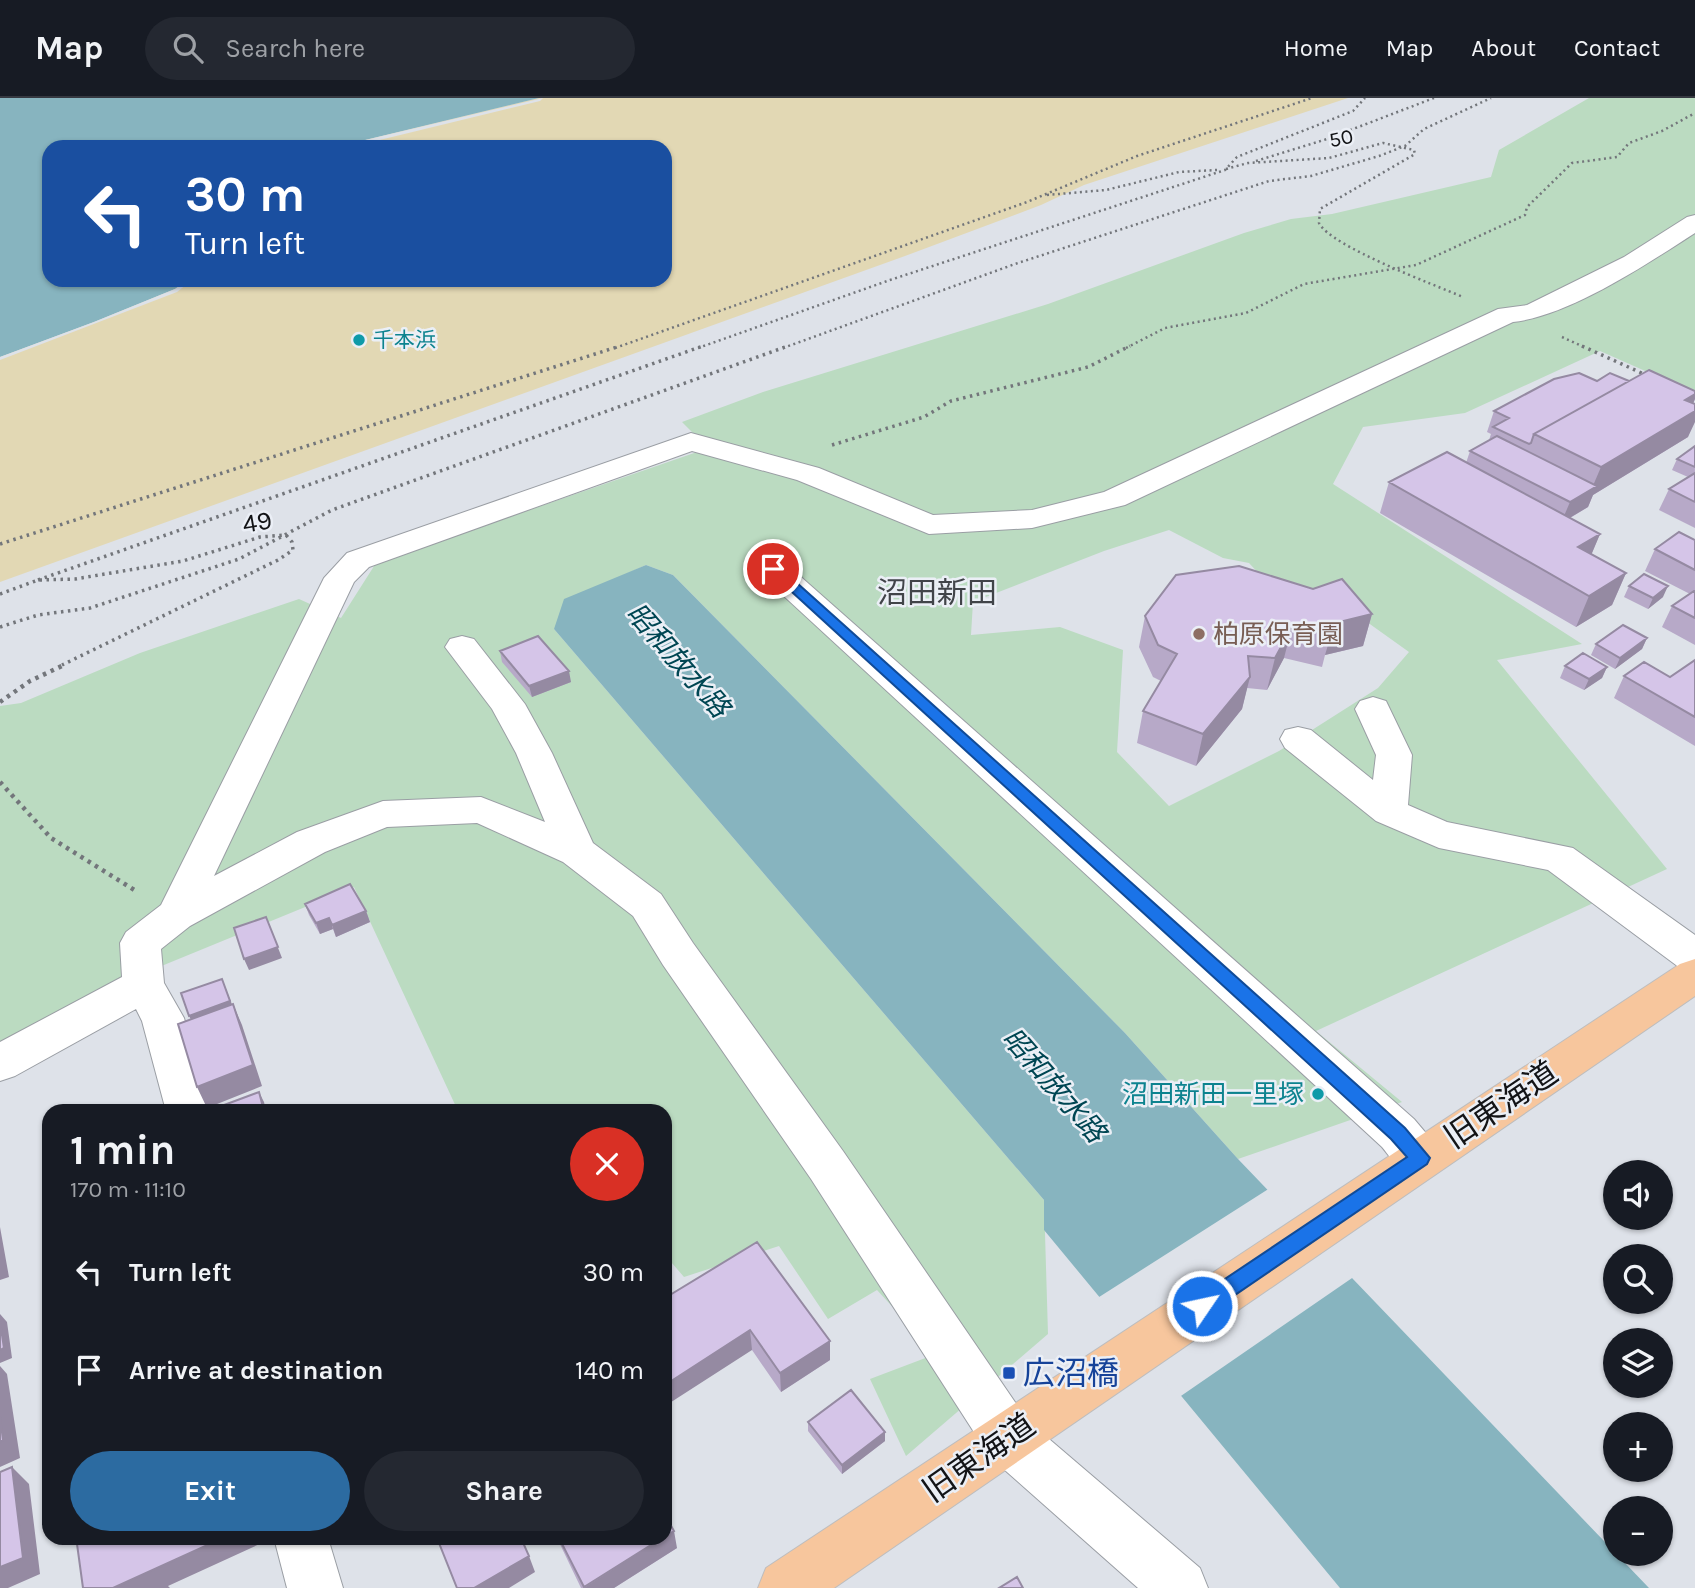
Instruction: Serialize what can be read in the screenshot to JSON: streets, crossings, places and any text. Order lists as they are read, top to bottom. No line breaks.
{"streets":{"main road":["旧東海道"],"path":["50","49"]},"districts":["沼田新田"],"water":["昭和放水路"],"places":{"other":["千本浜","柏原保育園","沼田新田一里塚"],"transit":["広沼橋"]},"page":{"header":"Map","search":"Search here","nav":["Home","Map","About","Contact"],"turn":["30 m","Turn left"],"heading":["1 min","170 m · 11:10"],"map_buttons":["+","−"],"list":[{"name":"Turn left","value":"30 m"},{"name":"Arrive at destination","value":"140 m"}],"buttons":["Exit","Share"]}}
